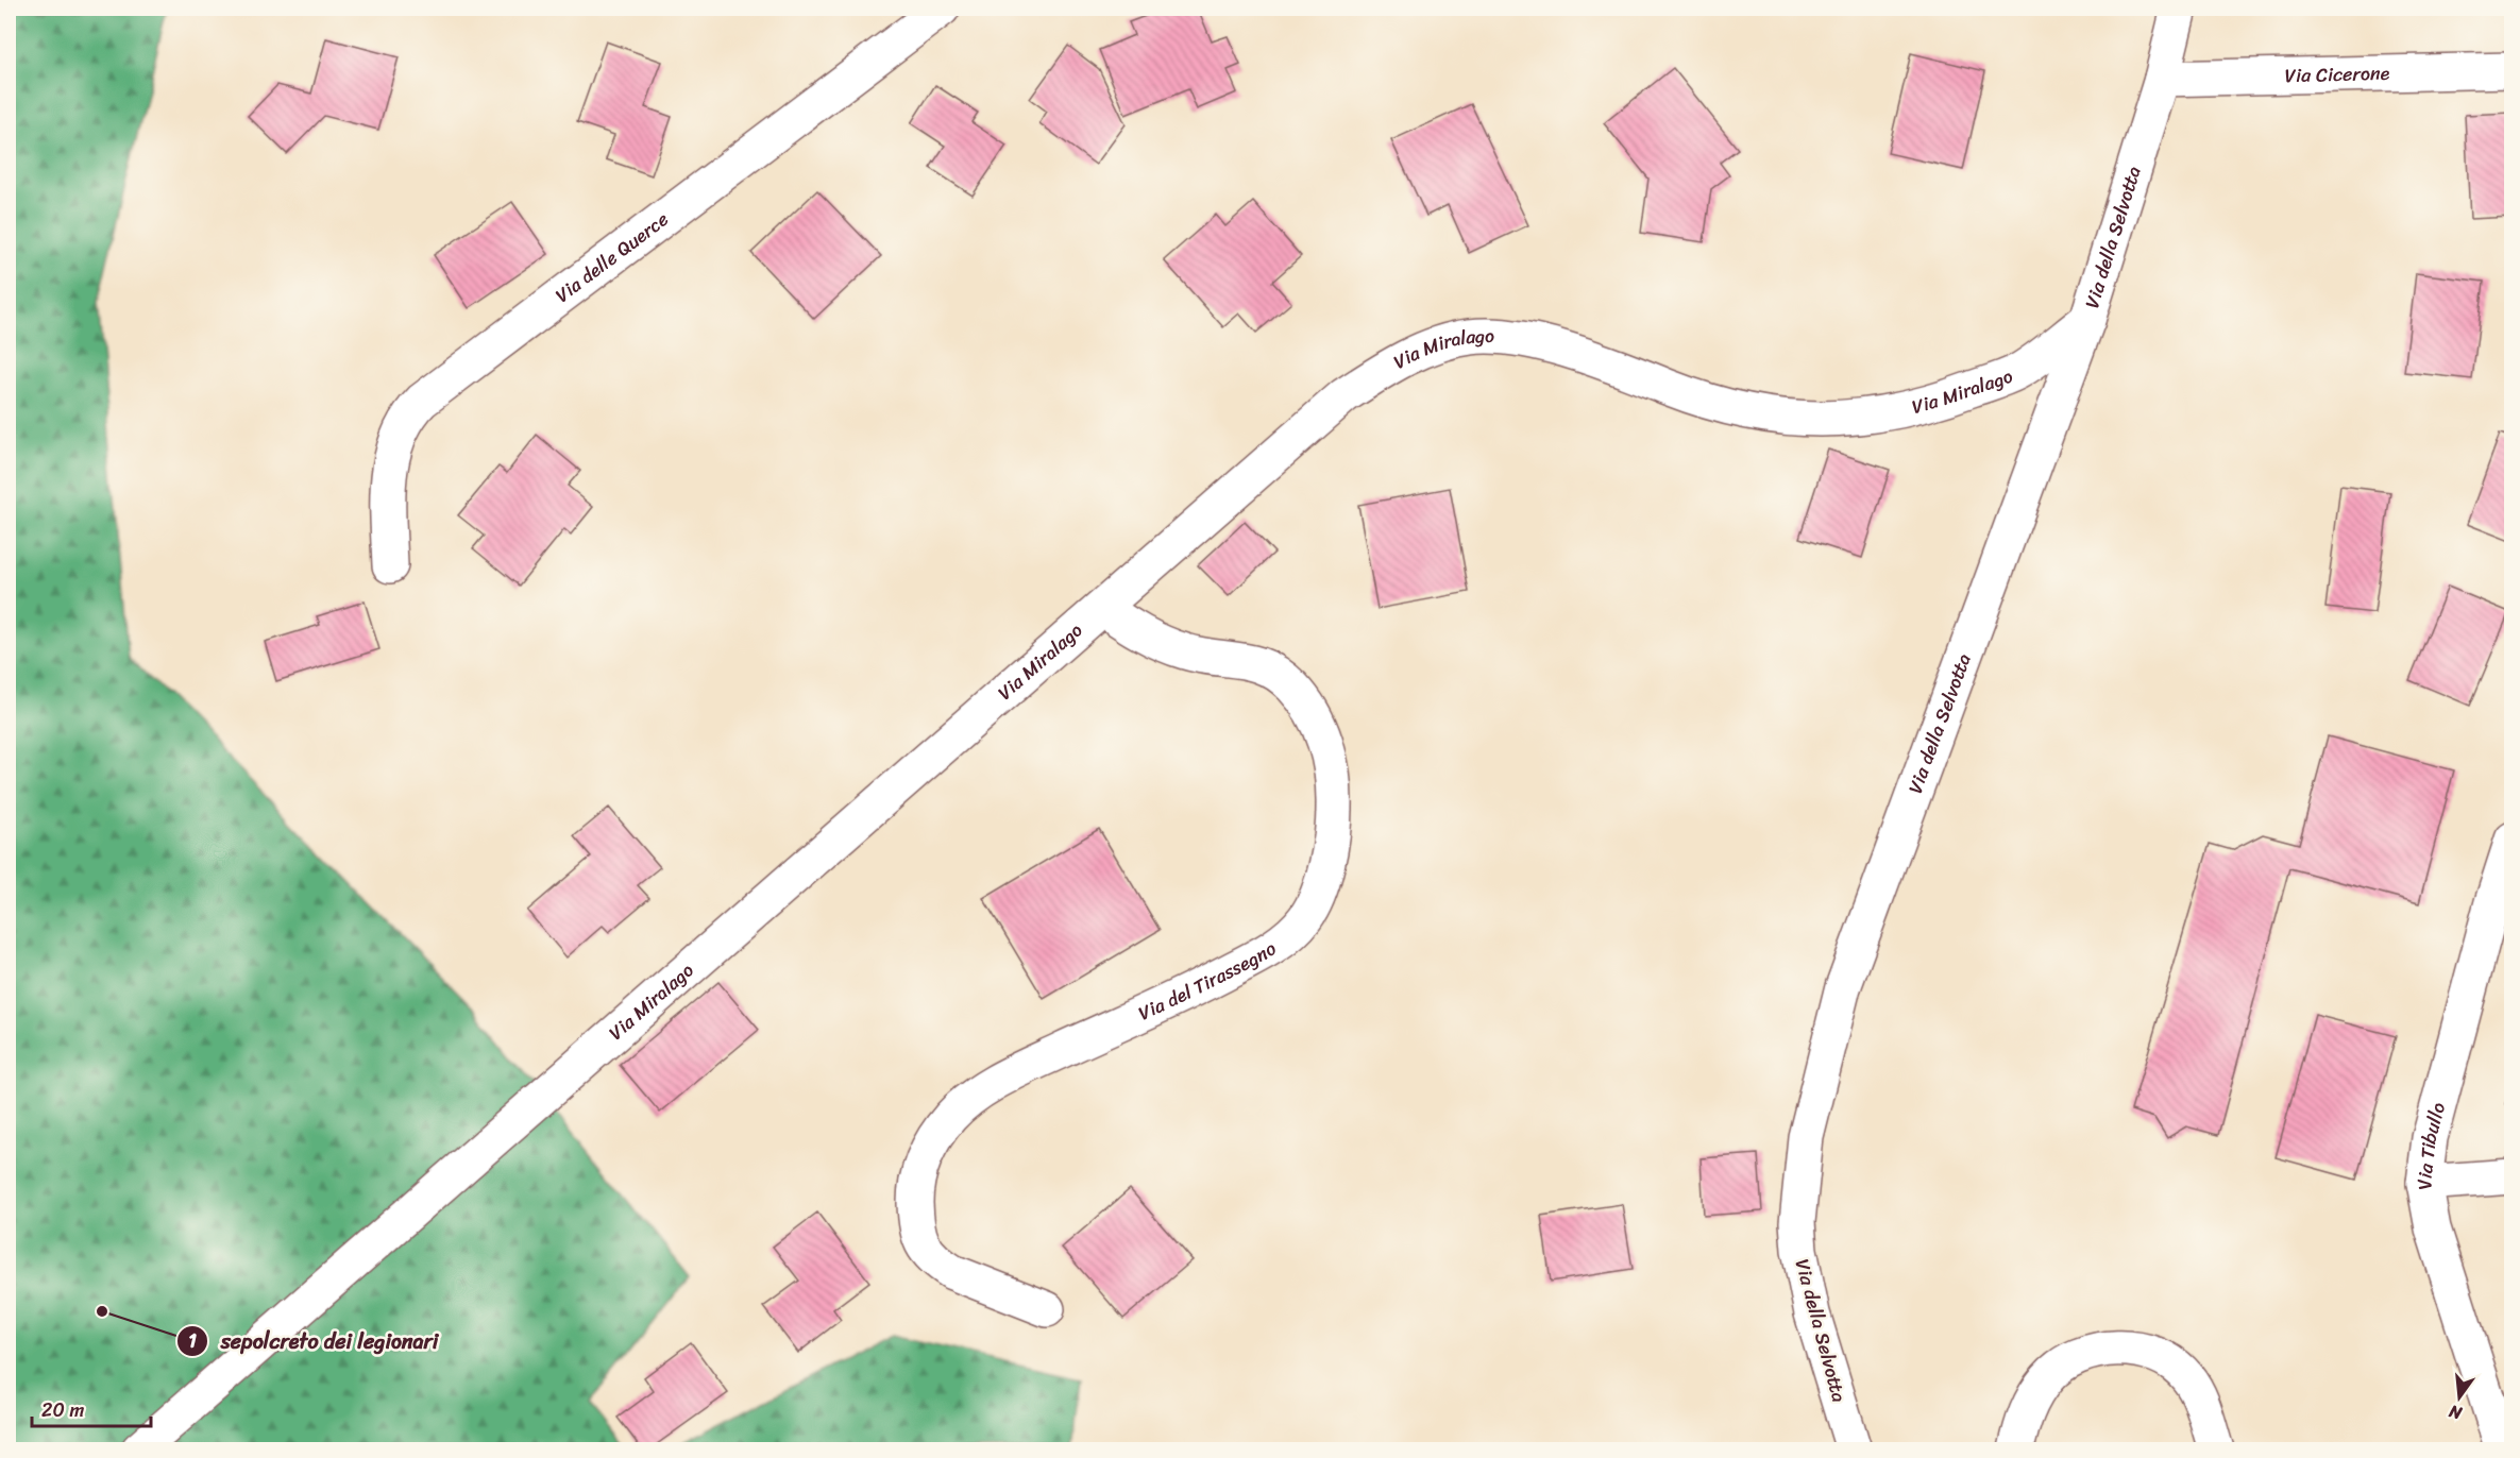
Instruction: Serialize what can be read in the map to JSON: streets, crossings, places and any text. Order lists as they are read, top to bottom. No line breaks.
{"streets":{"street":["Via Cicerone","Via della Selvotta","Via delle Querce","Via Miralago","Via del Tirassegno","Via Tibullo"]},"crossings":[["Via Cicerone","Via della Selvotta"],["Via della Selvotta","Via Miralago"],["Via Miralago","Via del Tirassegno"]],"places":["sepolcreto dei legionari"],"scale_bar":"20 m","north":"bottom"}
